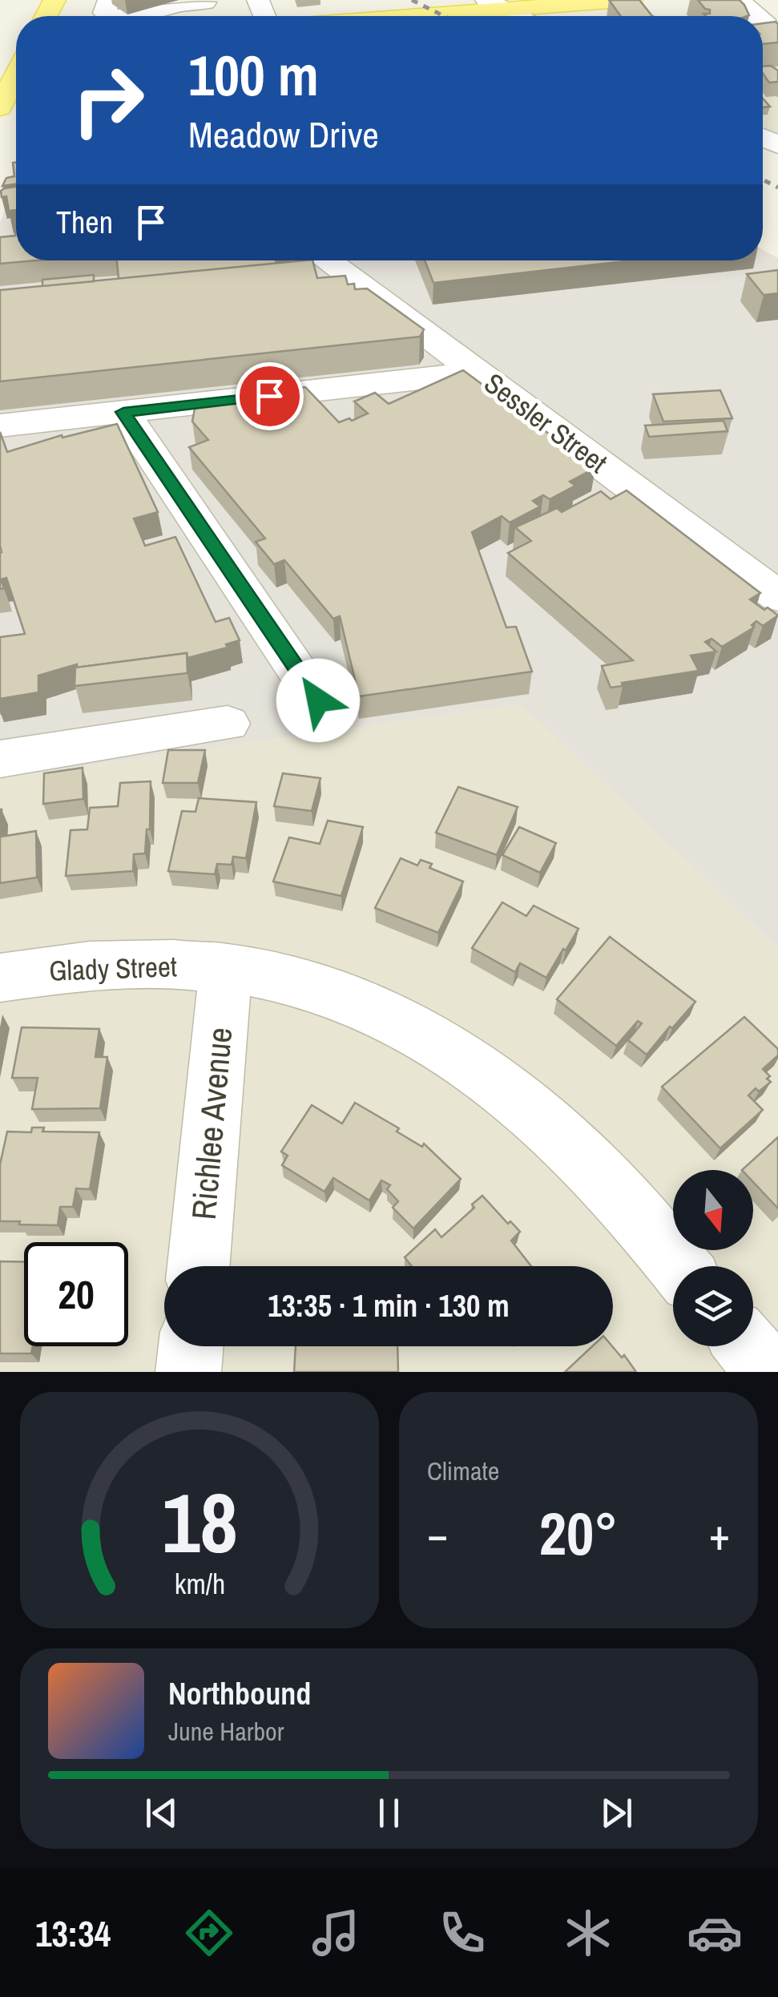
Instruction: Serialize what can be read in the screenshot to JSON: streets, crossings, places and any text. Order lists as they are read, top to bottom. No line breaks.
{"streets":{"street":["Sessler Street","Glady Street","Richlee Avenue"]},"crossings":[["Glady Street","Richlee Avenue"]],"north":"bottom","page":{"turn":["100 m","Meadow Drive"],"then":"Then","limit":"20","trip":"13:35 · 1 min · 130 m","tile":"Climate","heat":["−","20°","+"],"song":["Northbound","June Harbor"],"tabs":"13:34","gauge":["18","km/h"]}}
